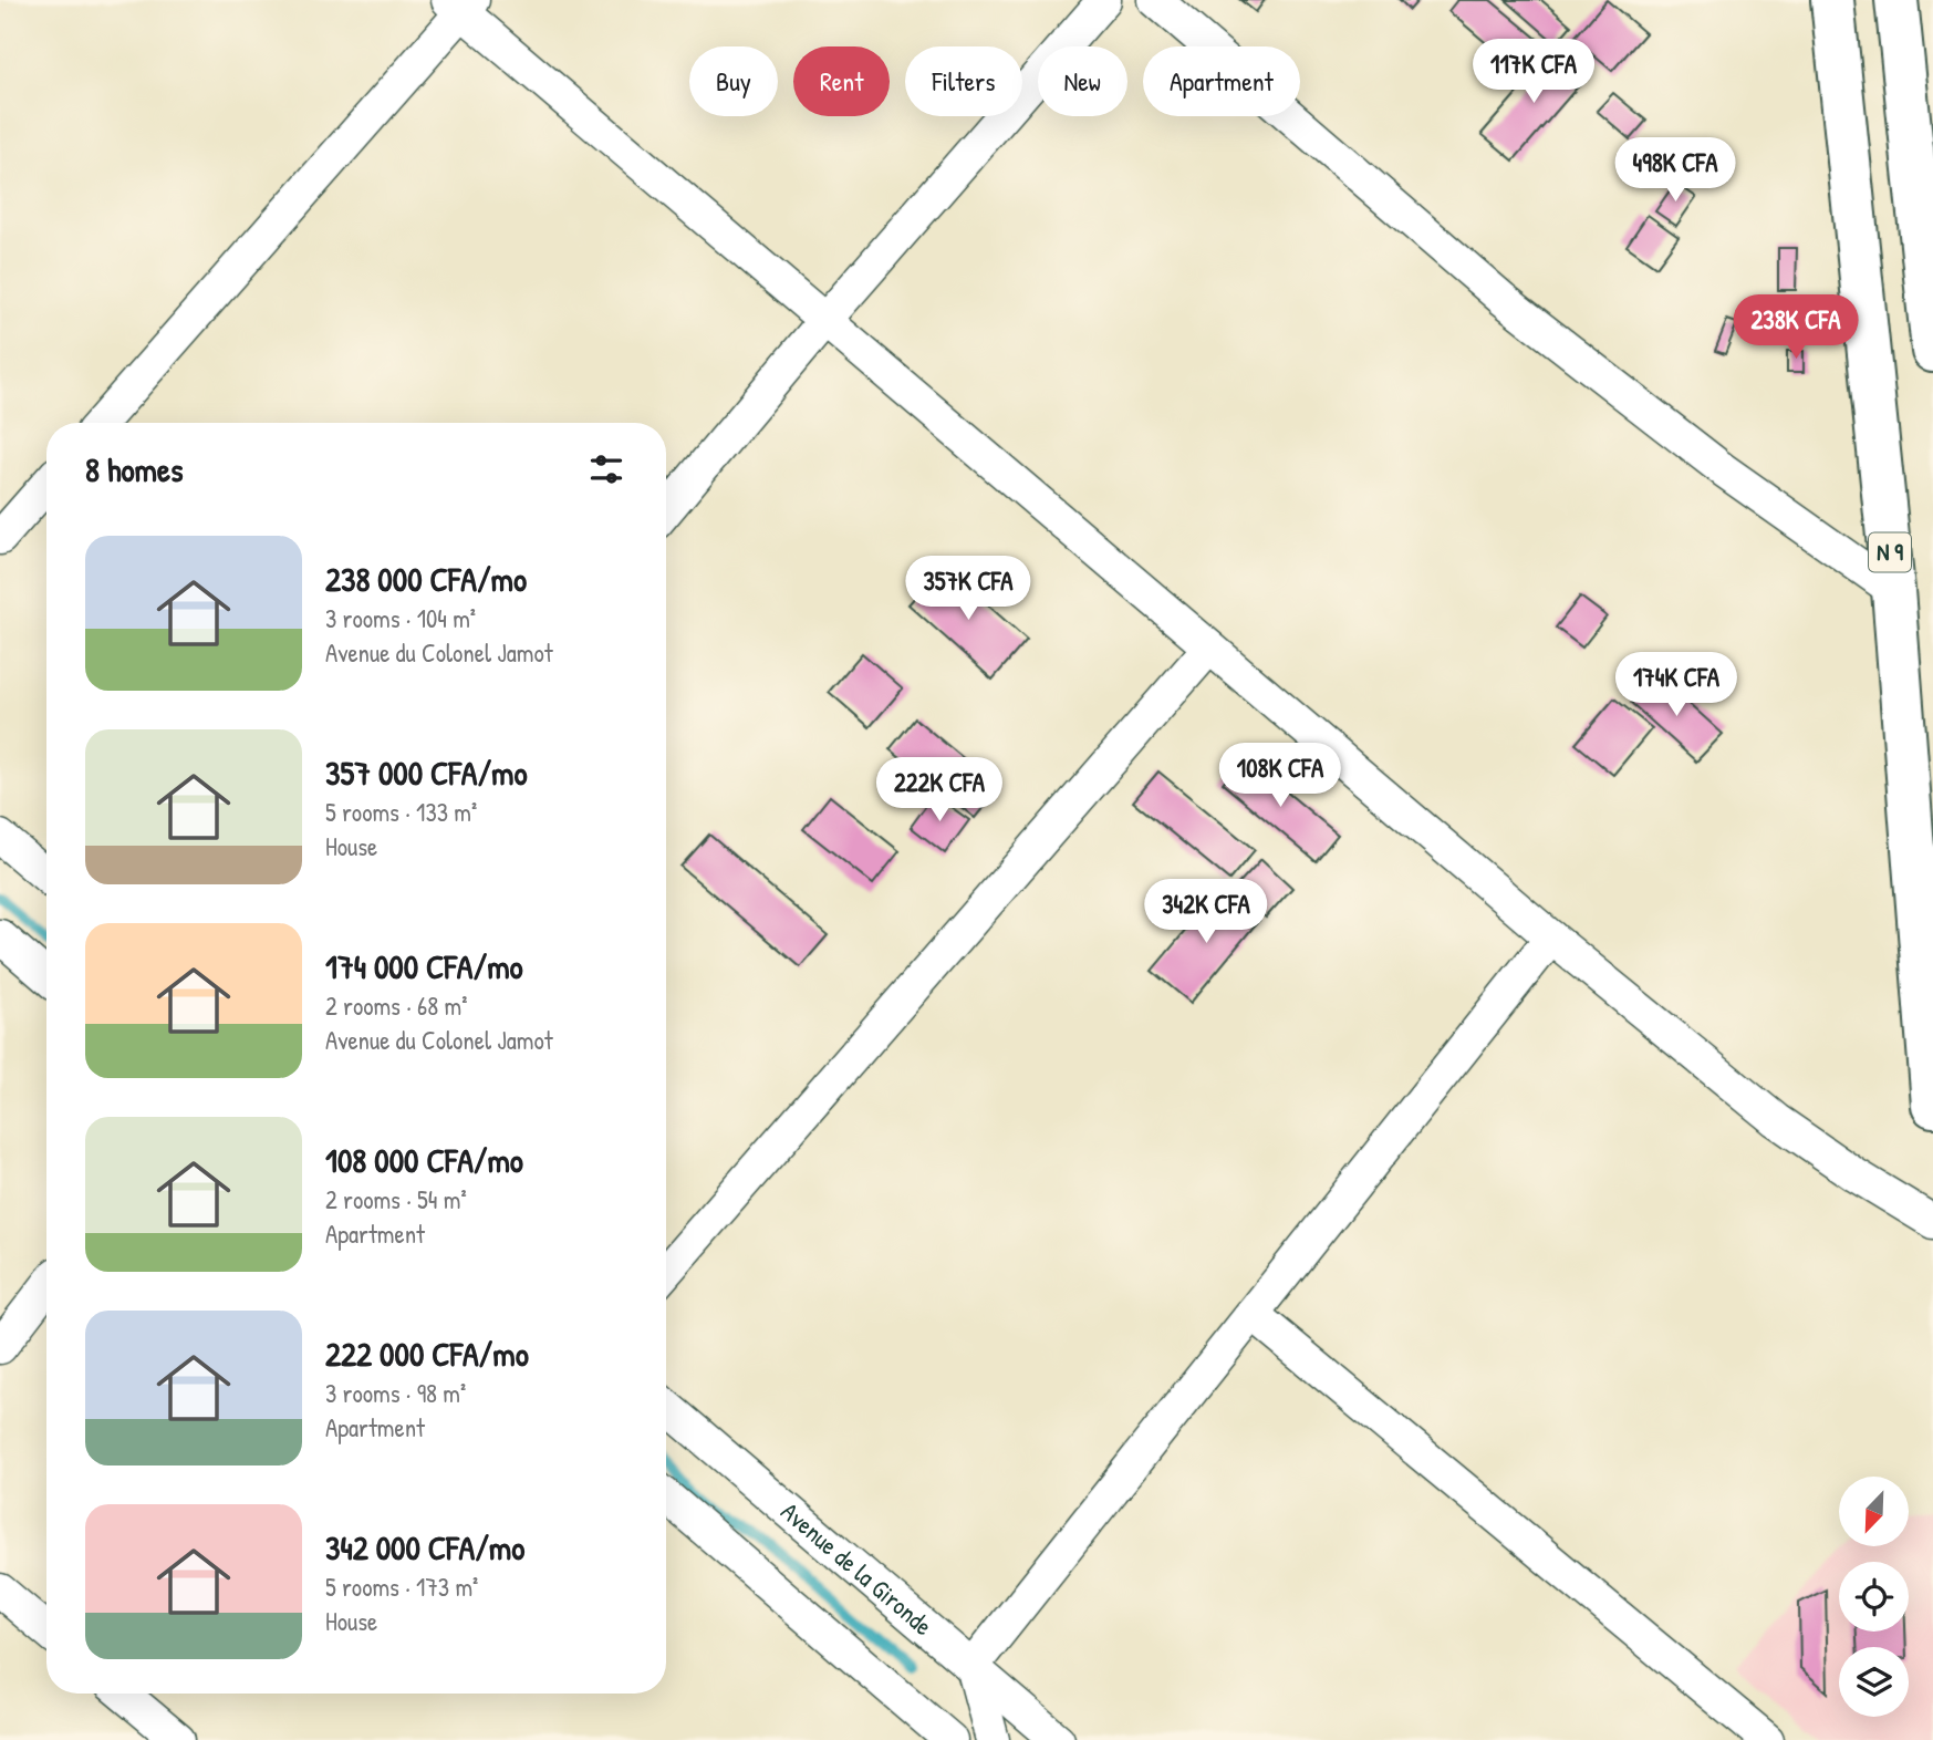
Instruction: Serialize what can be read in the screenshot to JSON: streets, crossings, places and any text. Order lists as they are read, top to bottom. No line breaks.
{"streets":{"main road":["N 9"],"street":["Avenue de la Gironde"]},"north":"bottom left","page":{"price":["117K CFA","498K CFA","238K CFA","357K CFA","174K CFA","108K CFA","222K CFA","342K CFA"],"chip":["Buy","Rent","Filters","New","Apartment"],"heading":"8 homes","list":[{"name":"238 000 CFA/mo","note":"3 rooms · 104 m² · Avenue du Colonel Jamot"},{"name":"357 000 CFA/mo","note":"5 rooms · 133 m² · House"},{"name":"174 000 CFA/mo","note":"2 rooms · 68 m² · Avenue du Colonel Jamot"},{"name":"108 000 CFA/mo","note":"2 rooms · 54 m² · Apartment"},{"name":"222 000 CFA/mo","note":"3 rooms · 98 m² · Apartment"},{"name":"342 000 CFA/mo","note":"5 rooms · 173 m² · House"}]}}
